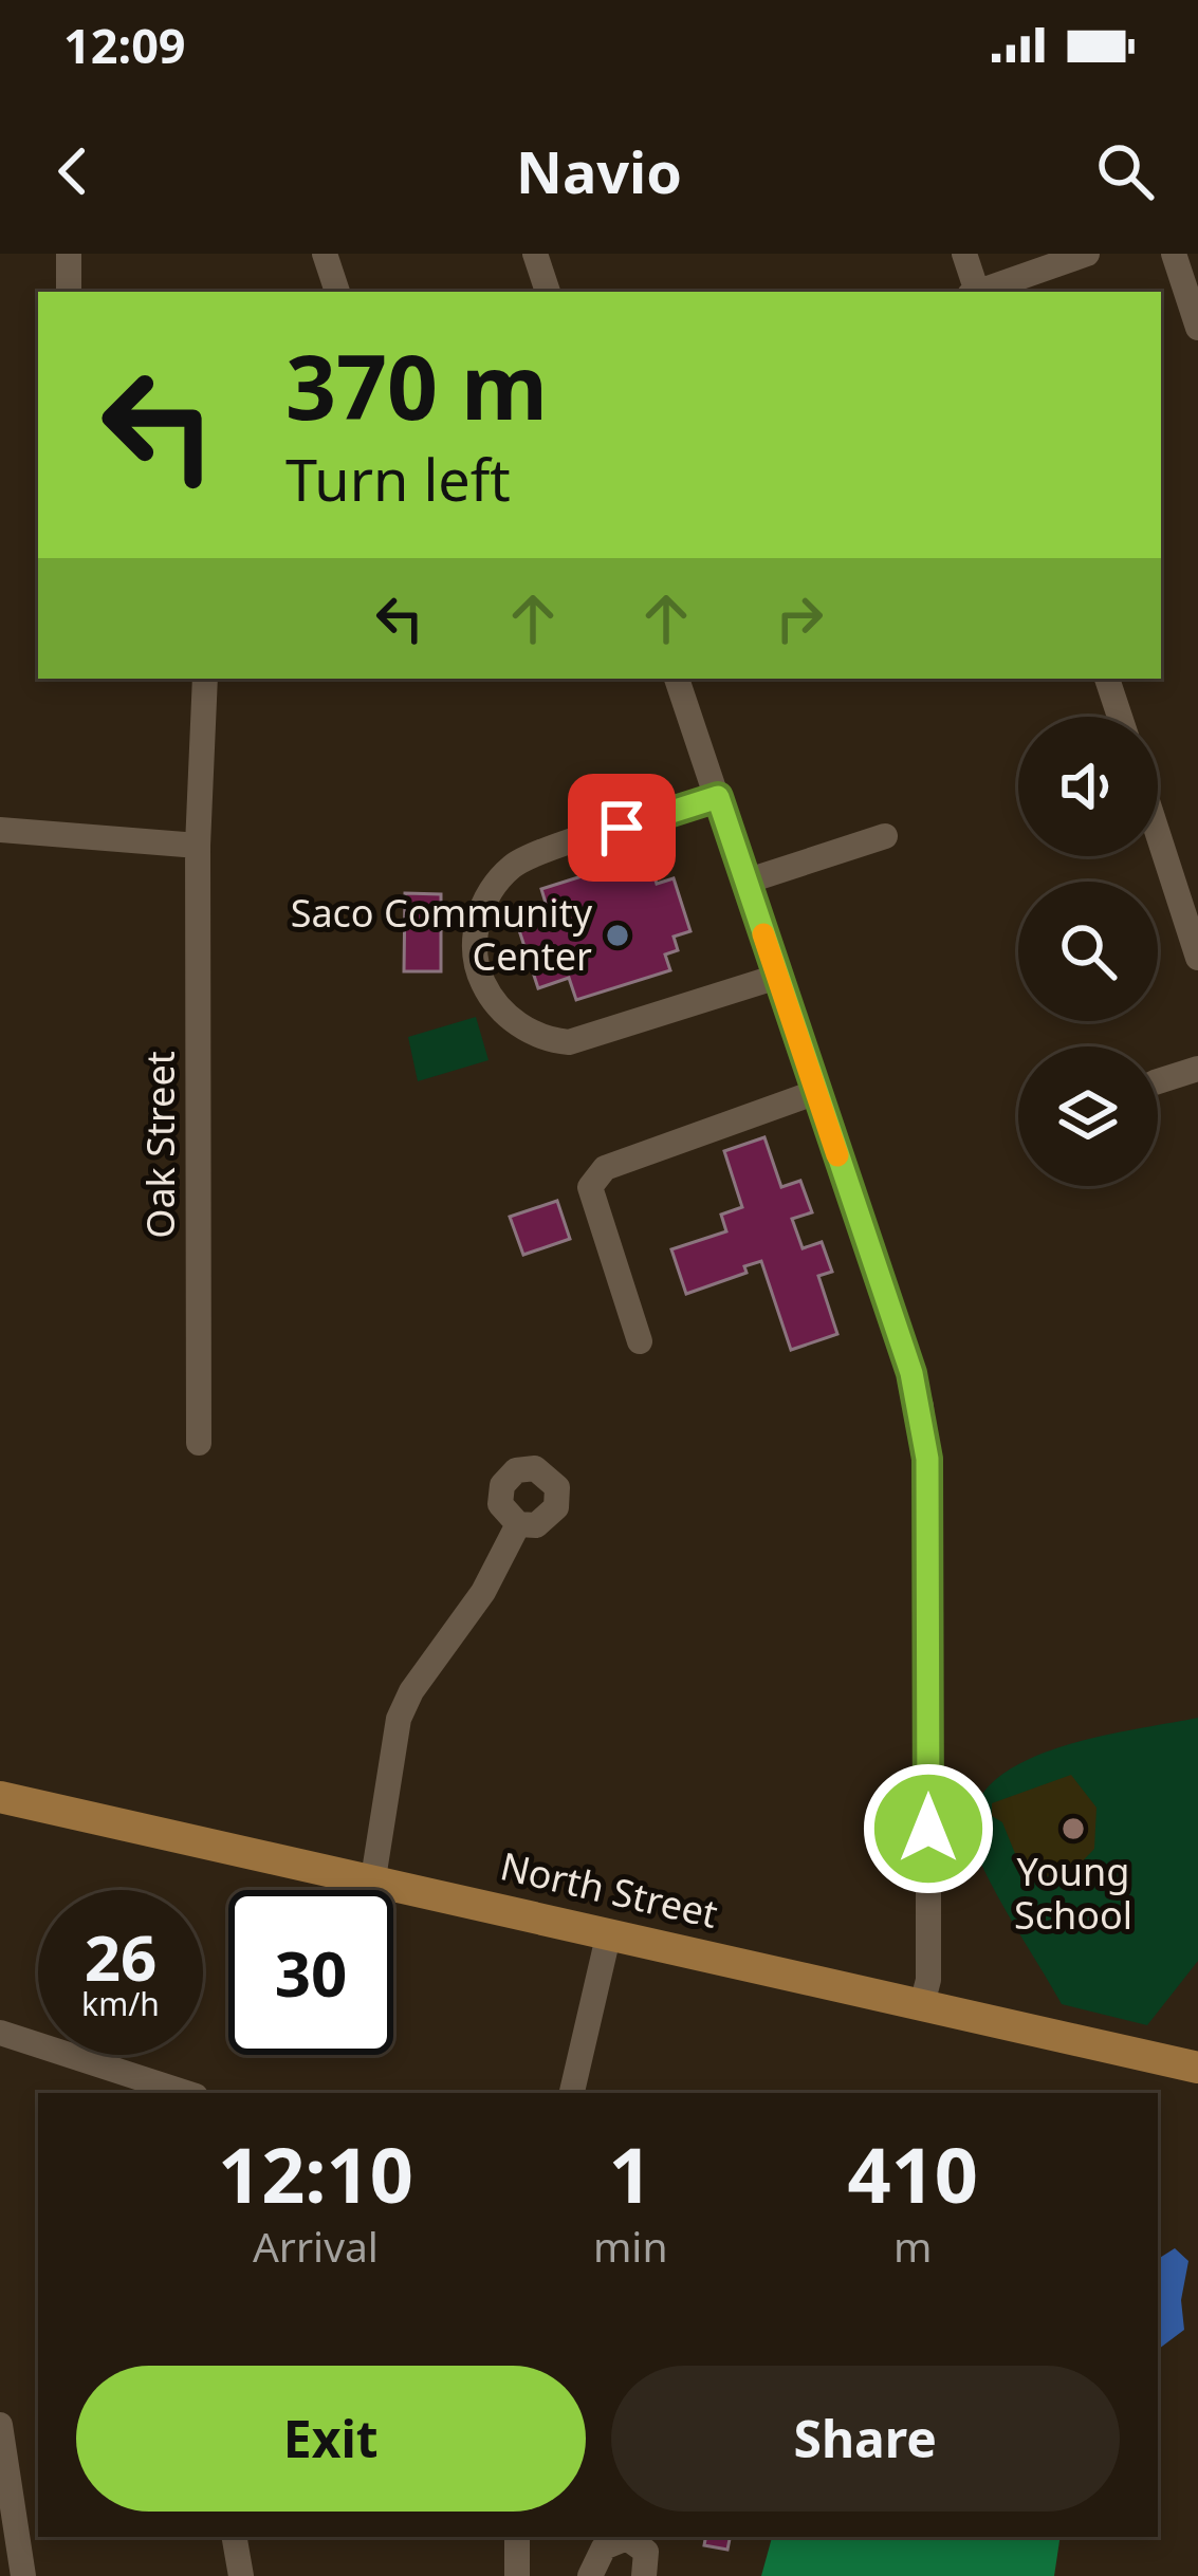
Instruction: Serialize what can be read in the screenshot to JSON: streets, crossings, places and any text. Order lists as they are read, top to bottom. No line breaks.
{"streets":{"main road":["North Street"],"street":["Oak Street"]},"places":["Saco Community Center","Young School"],"page":{"status":"12:09","header":"Navio","turn":["370 m","Turn left"],"speed":"26 km/h","limit":"30","eta":["12:10","Arrival","1","min","410","m"],"buttons":["Exit","Share"]}}
